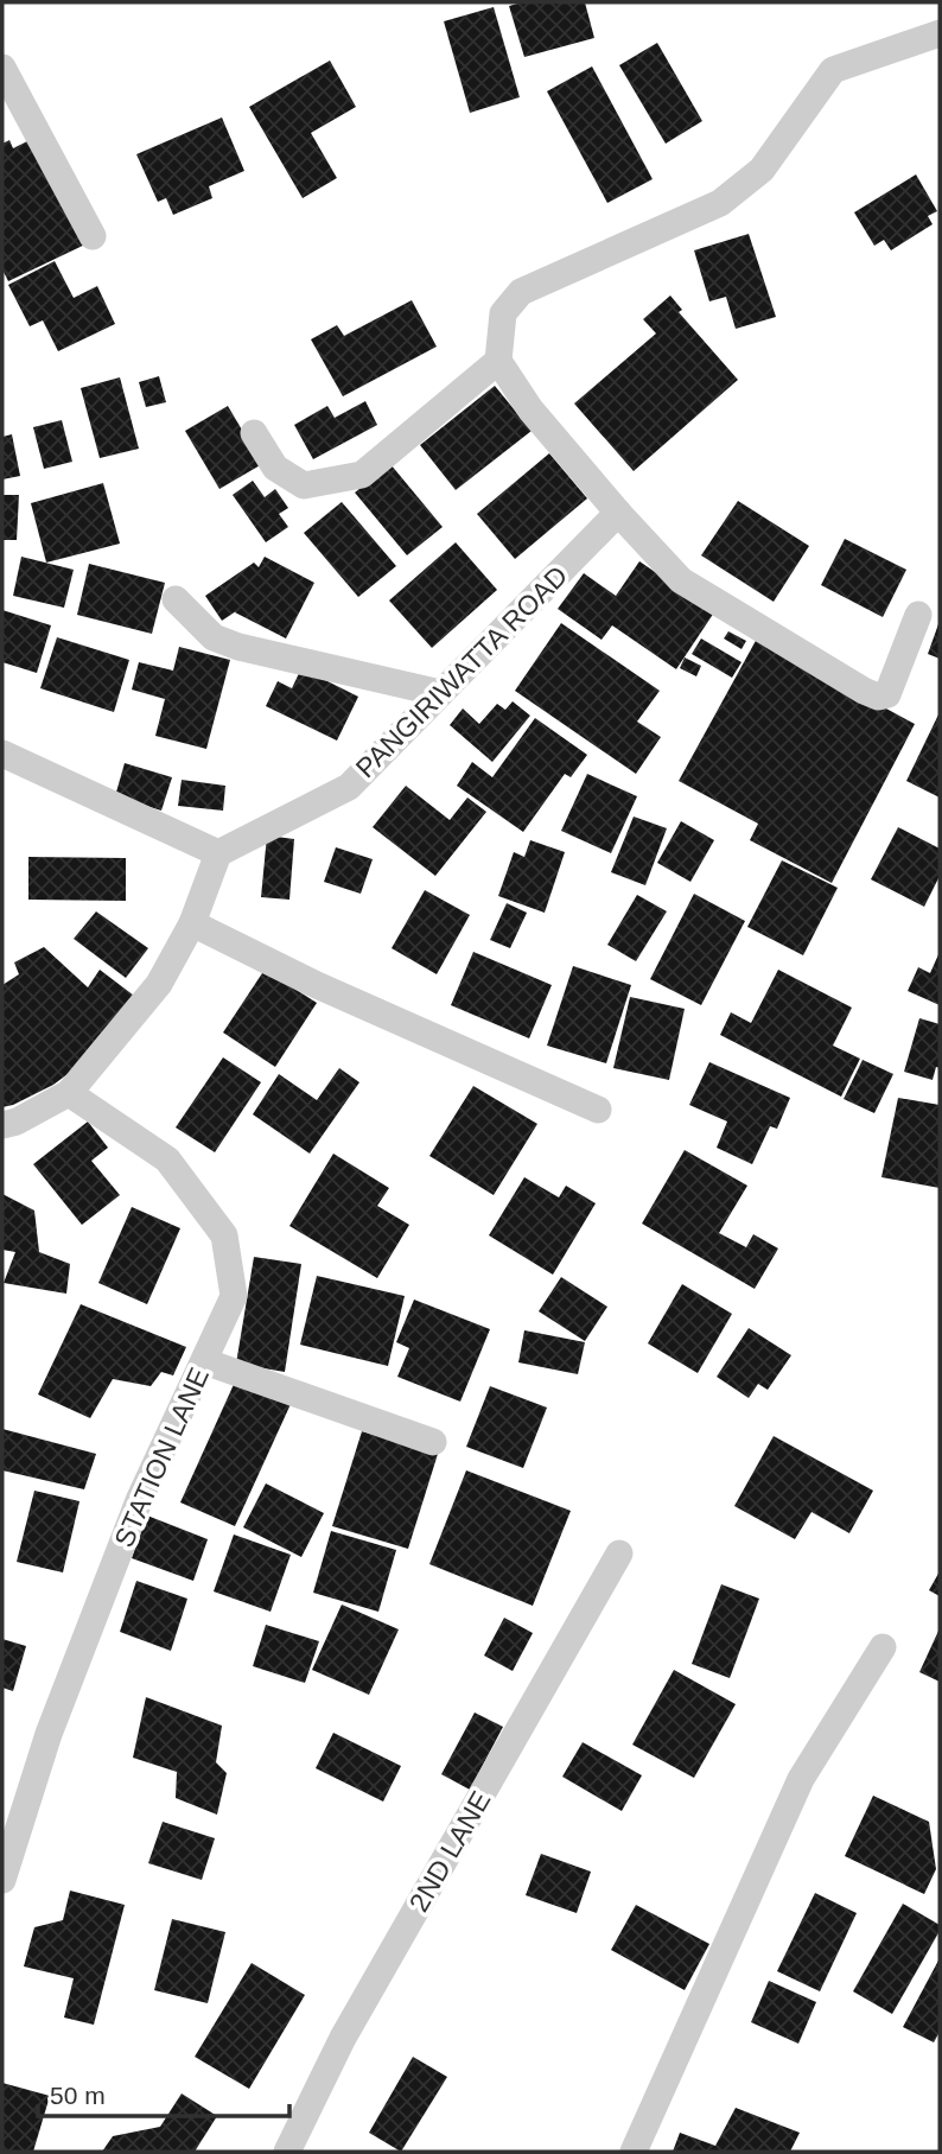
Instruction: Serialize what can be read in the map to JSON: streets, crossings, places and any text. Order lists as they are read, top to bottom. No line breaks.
{"streets":{"street":["PANGIRIWATTA ROAD","STATION LANE","2ND LANE"]},"scale_bar":"50 m"}
